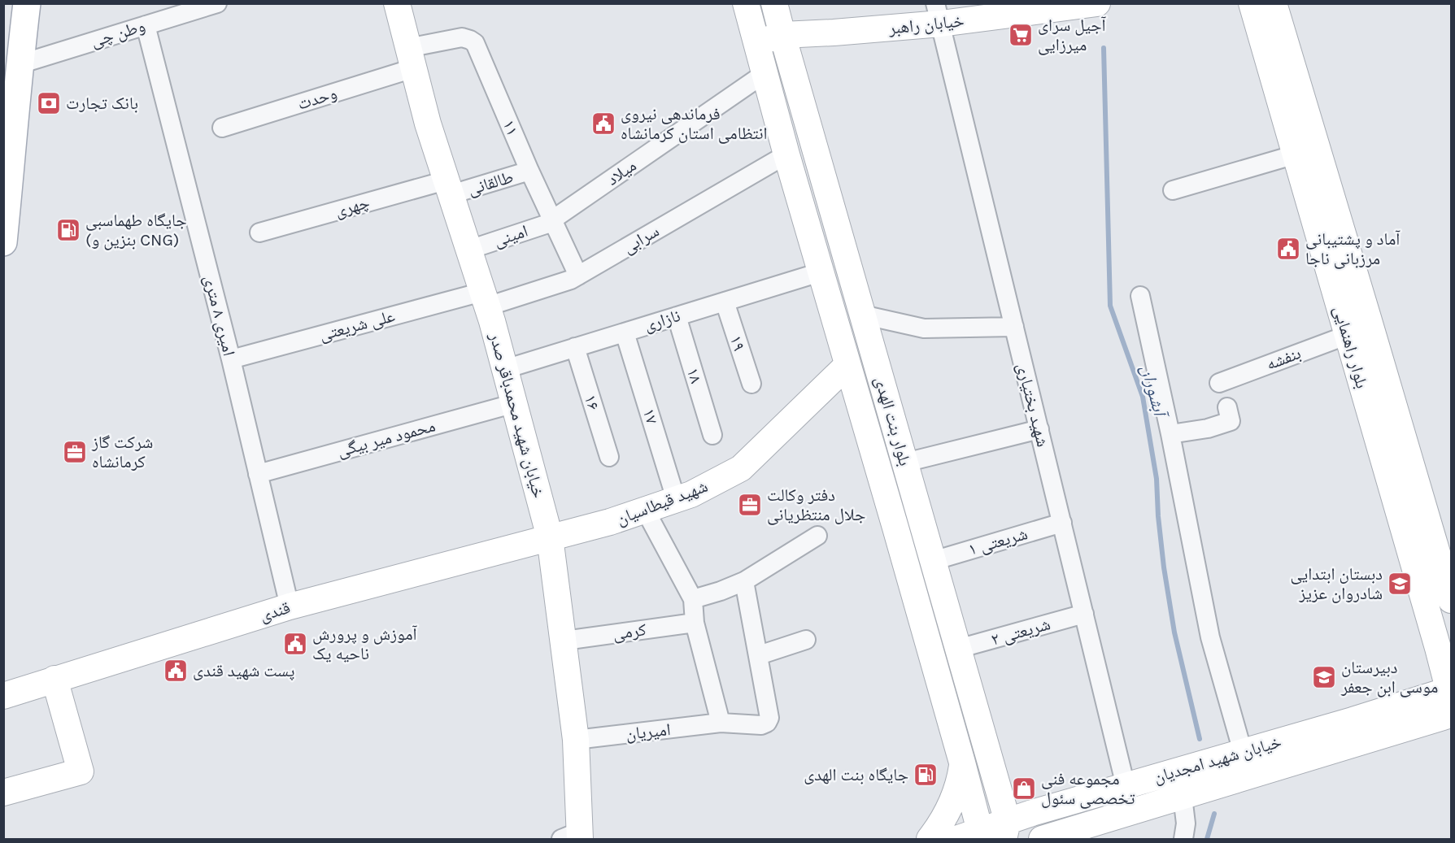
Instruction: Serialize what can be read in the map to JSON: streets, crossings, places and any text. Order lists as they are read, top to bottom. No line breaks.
{"streets":{"main road":["خیابان راهبر","بلوار راهنمایی","خیابان شهید محمدباقر صدر","بلوار بنت الهدی","شهید قیطاسیان","قندی","خیابان شهید امجدیان"],"street":["وطن چی","وحدت","۱۱","میلاد","طالقانی","چهری","امینی","سرابی","امیری ۸ متری","نازاری","علی شریعتی","۱۹","بنفشه","۱۸","۱۶","شهید بختیاری","۱۷","محمود میر بیگی","شریعتی ۱","کرمی","شریعتی ۲","امیریان"]},"crossings":[["خیابان راهبر","شهید بختیاری"],["خیابان راهبر","بلوار بنت الهدی"],["وطن چی","امیری ۸ متری"],["وحدت","۱۱"],["وحدت","خیابان شهید محمدباقر صدر"],["۱۱","میلاد"],["۱۱","طالقانی"],["۱۱","امینی"],["۱۱","سرابی"],["۱۱","خیابان شهید محمدباقر صدر"],["میلاد","امینی"],["میلاد","بلوار بنت الهدی"],["طالقانی","چهری"],["طالقانی","خیابان شهید محمدباقر صدر"],["چهری","خیابان شهید محمدباقر صدر"],["امینی","خیابان شهید محمدباقر صدر"],["سرابی","علی شریعتی"],["سرابی","خیابان شهید محمدباقر صدر"],["سرابی","بلوار بنت الهدی"],["امیری ۸ متری","علی شریعتی"],["امیری ۸ متری","محمود میر بیگی"],["امیری ۸ متری","قندی"],["نازاری","۱۹"],["نازاری","۱۸"],["نازاری","۱۶"],["نازاری","خیابان شهید محمدباقر صدر"],["نازاری","۱۷"],["نازاری","بلوار بنت الهدی"],["علی شریعتی","خیابان شهید محمدباقر صدر"],["بلوار راهنمایی","بنفشه"],["بلوار راهنمایی","خیابان شهید امجدیان"],["شهید بختیاری","شریعتی ۱"],["شهید بختیاری","شریعتی ۲"],["شهید بختیاری","خیابان شهید امجدیان"],["خیابان شهید محمدباقر صدر","محمود میر بیگی"],["خیابان شهید محمدباقر صدر","شهید قیطاسیان"],["خیابان شهید محمدباقر صدر","قندی"],["خیابان شهید محمدباقر صدر","کرمی"],["خیابان شهید محمدباقر صدر","امیریان"],["۱۷","شهید قیطاسیان"],["بلوار بنت الهدی","شهید قیطاسیان"],["بلوار بنت الهدی","شریعتی ۱"],["بلوار بنت الهدی","شریعتی ۲"],["بلوار بنت الهدی","خیابان شهید امجدیان"],["شهید قیطاسیان","قندی"]],"water":["آبشوران"],"places":{"supermarket":["آجیل سرای میرزایی"],"bank":["بانک تجارت"],"public building":["فرماندهی نیروی انتظامی استان کرمانشاه","آماد و پشتیبانی مرزبانی ناجا","آموزش و پرورش ناحیه یک","پست شهید قندی"],"fuel station":["جایگاه طهماسبی (بنزین و CNG)","جایگاه بنت الهدی"],"office":["شرکت گاز کرمانشاه","دفتر وکالت جلال منتظریانی"],"school or university":["دبستان ابتدایی شادروان عزیز","دبیرستان موسی ابن جعفر"],"shop":["مجموعه فنی تخصصی سئول"]}}
